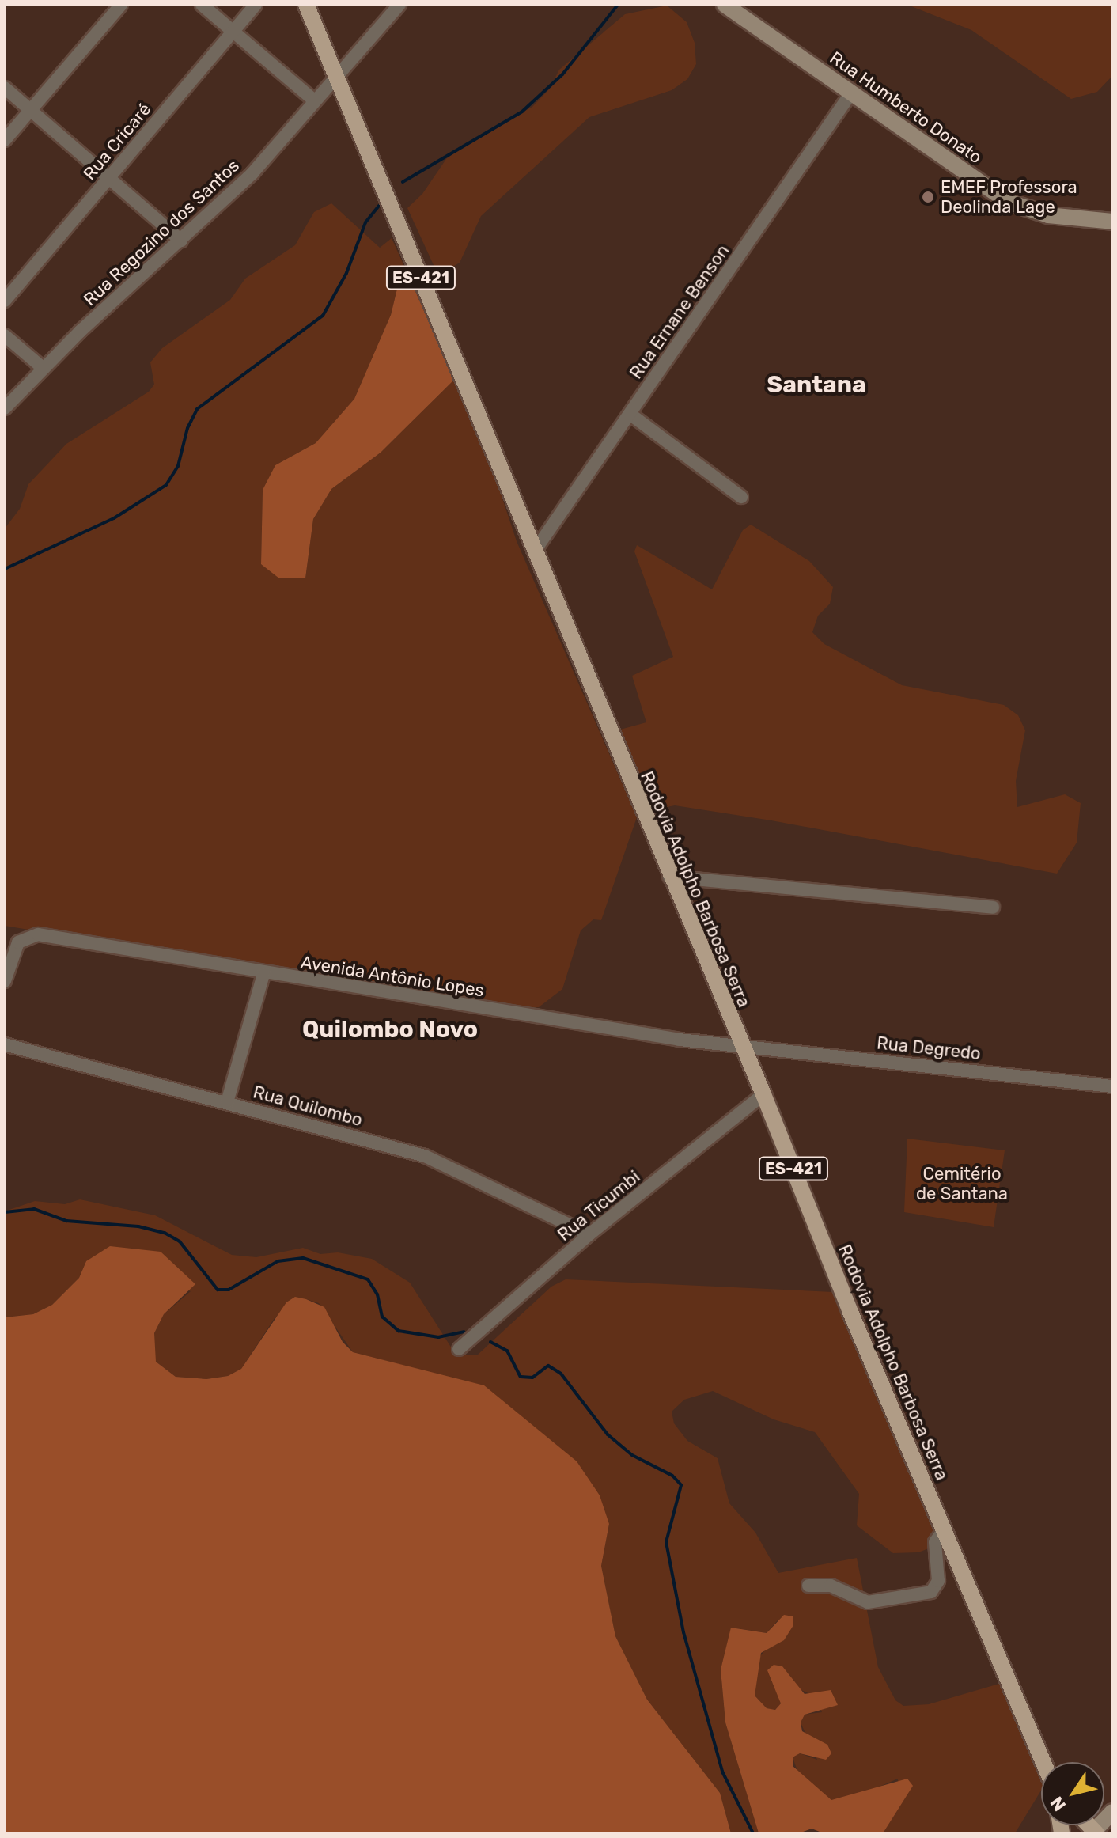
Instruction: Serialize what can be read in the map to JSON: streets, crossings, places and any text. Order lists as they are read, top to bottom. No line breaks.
{"streets":{"main road":["Rua Humberto Donato","ES-421","Rodovia Adolpho Barbosa Serra"],"street":["Rua Cricaré","Rua Regozino dos Santos","Rua Ernane Benson","Avenida Antônio Lopes","Rua Degredo","Rua Quilombo","Rua Ticumbi"]},"crossings":[["Rua Humberto Donato","Rua Ernane Benson"],["Rua Regozino dos Santos","Rodovia Adolpho Barbosa Serra"],["Rua Ernane Benson","Rodovia Adolpho Barbosa Serra"],["Rodovia Adolpho Barbosa Serra","Avenida Antônio Lopes"],["Rodovia Adolpho Barbosa Serra","Rua Degredo"],["Rodovia Adolpho Barbosa Serra","Rua Ticumbi"],["Avenida Antônio Lopes","Rua Degredo"],["Rua Quilombo","Rua Ticumbi"]],"districts":["Santana","Quilombo Novo"],"parks":["Cemitério de Santana"],"places":["EMEF Professora Deolinda Lage"],"north":"bottom left"}
